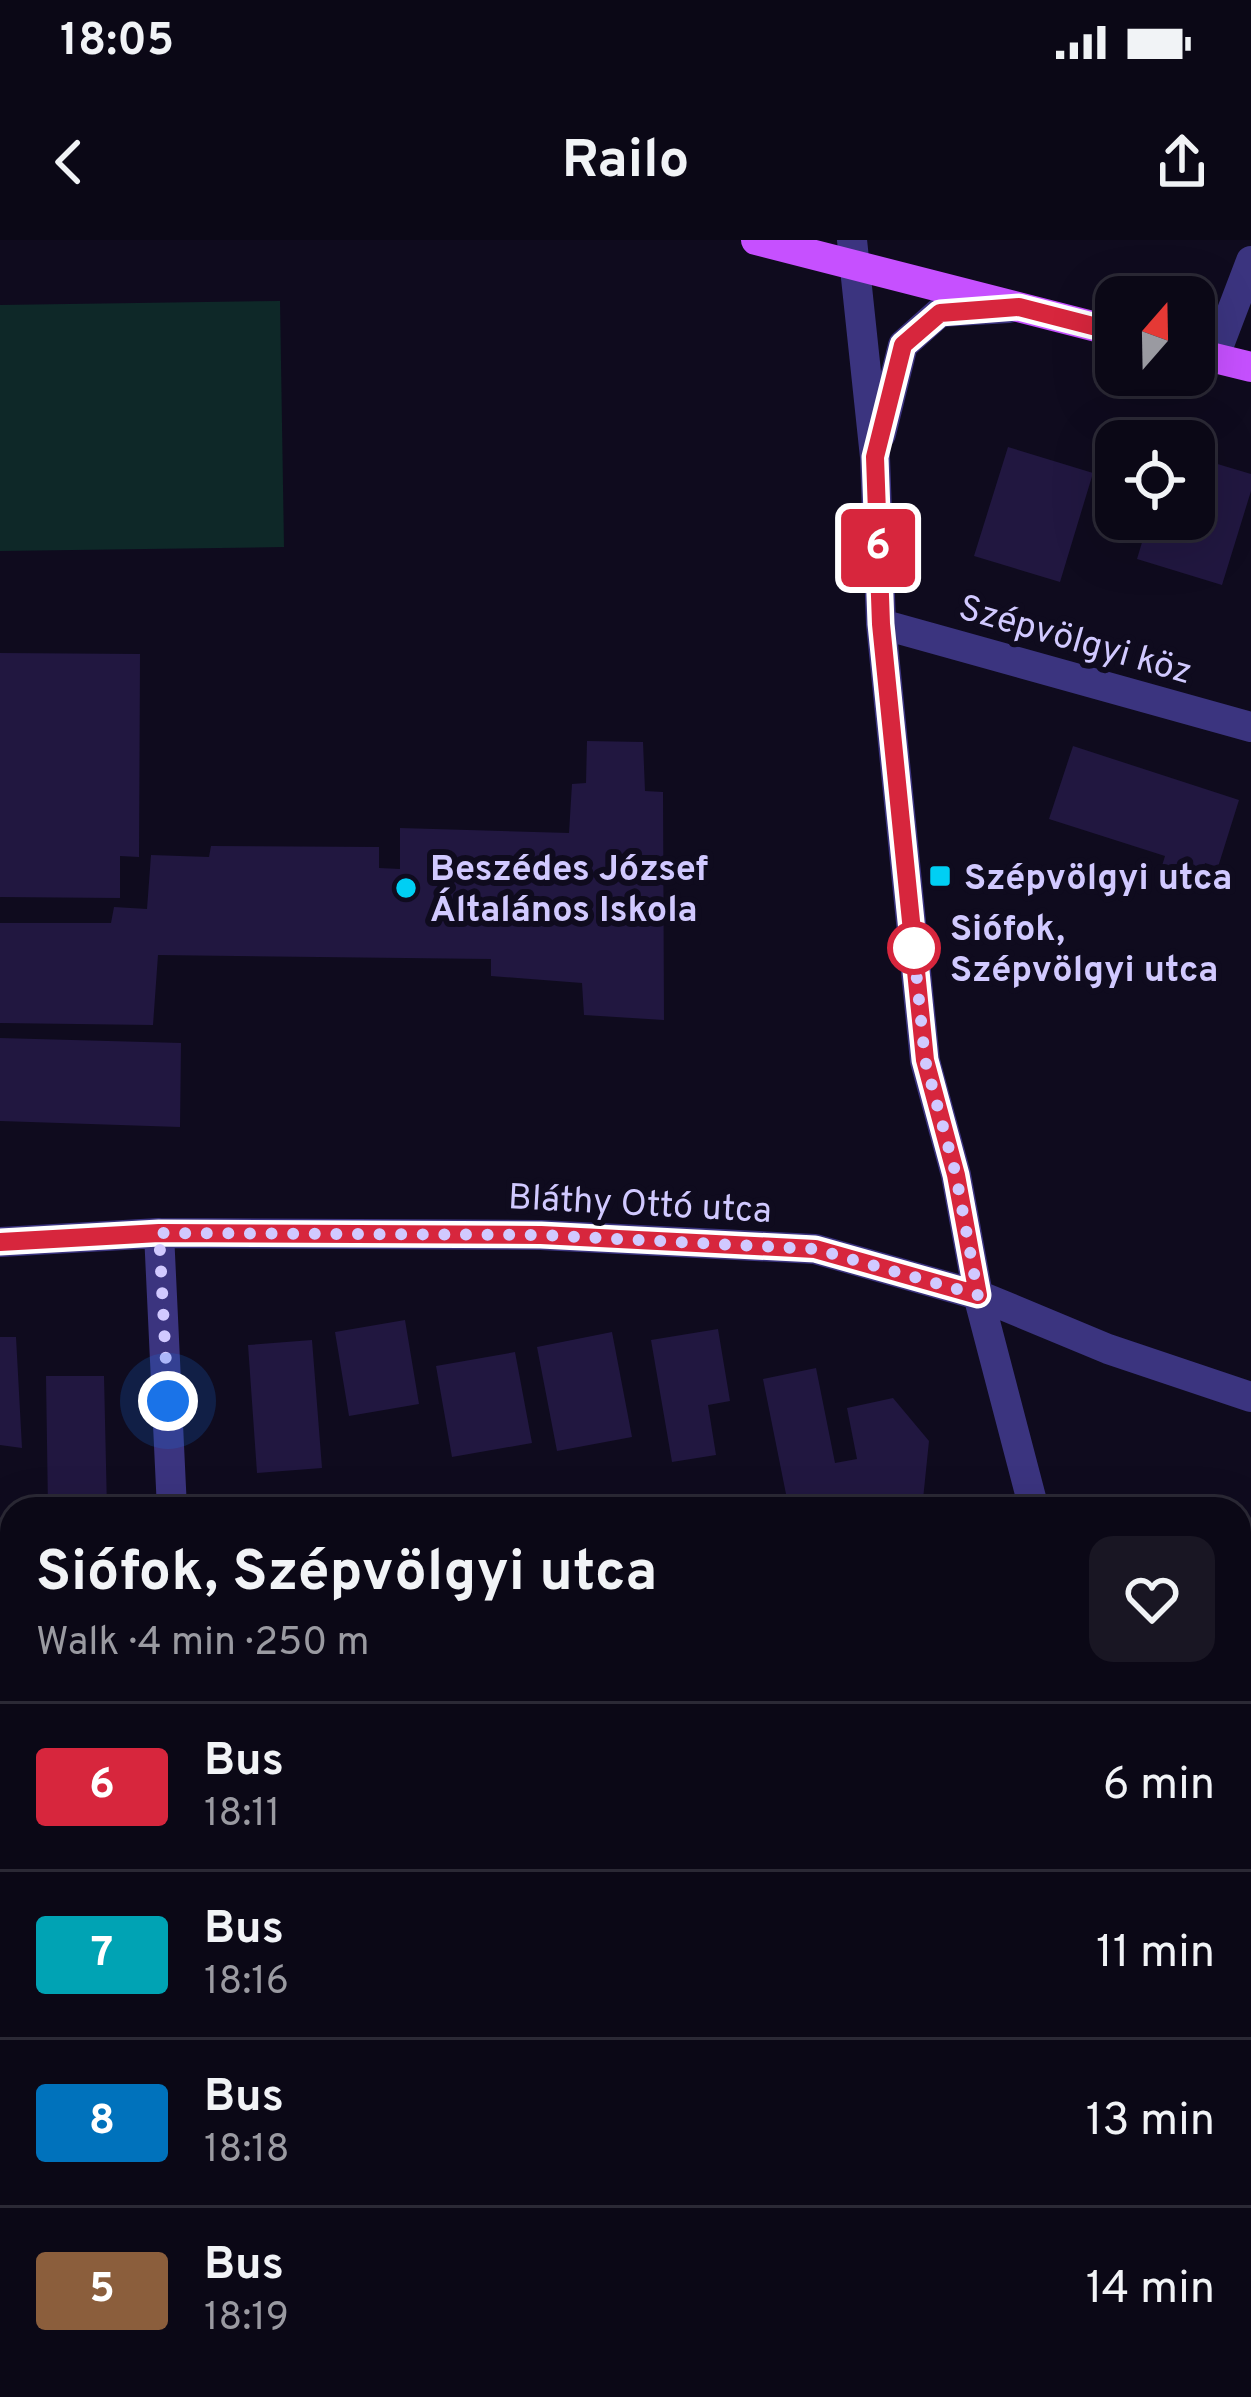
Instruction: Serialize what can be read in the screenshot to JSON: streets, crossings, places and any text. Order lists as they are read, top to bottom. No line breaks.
{"streets":{"street":["Szépvölgyi köz","Bláthy Ottó utca"]},"places":{"transit":["Szépvölgyi utca"],"other":["Beszédes József Általános Iskola","Siófok, Szépvölgyi utca"]},"lines":["bus line 6"],"north":"top","page":{"status":"18:05","header":"Railo","on_map":"6","heading":["Siófok, Szépvölgyi utca","Walk · 4 min · 250 m"],"list":[{"mark":"6","name":"Bus","note":"18:11","value":"6 min"},{"mark":"7","name":"Bus","note":"18:16","value":"11 min"},{"mark":"8","name":"Bus","note":"18:18","value":"13 min"},{"mark":"5","name":"Bus","note":"18:19","value":"14 min"}]}}
